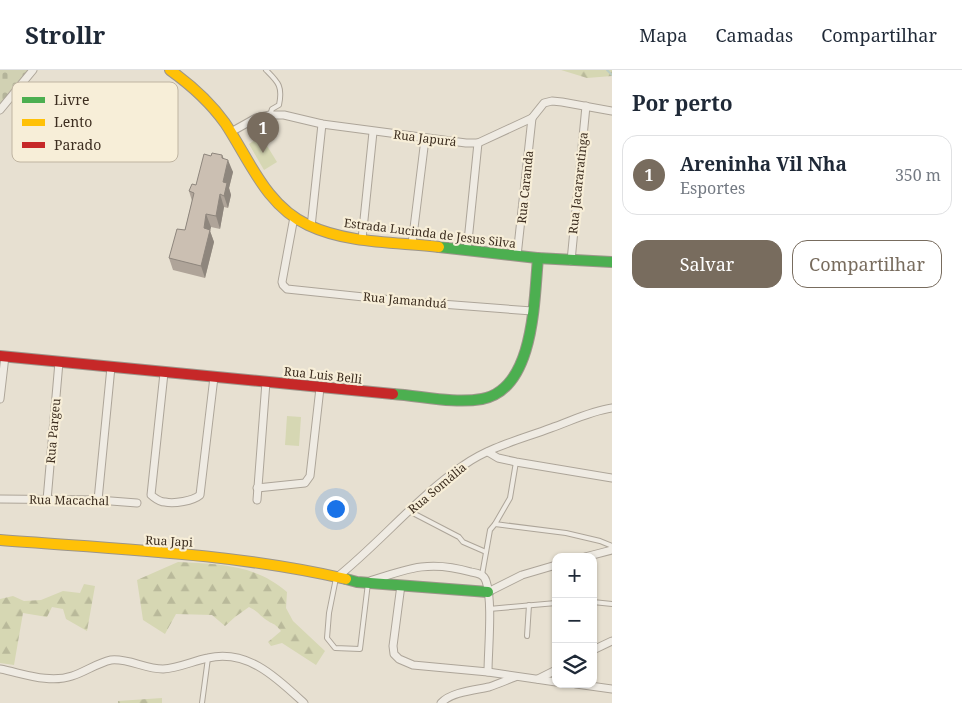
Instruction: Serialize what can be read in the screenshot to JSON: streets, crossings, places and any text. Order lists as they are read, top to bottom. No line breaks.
{"streets":{"street":["Rua Japurá","Rua Jacararatinga","Rua Caranda","Estrada Lucinda de Jesus Silva","Rua Jamanduá","Rua Luis Belli","Rua Pargeu","Rua Somália","Rua Macachal","Rua Japi"]},"crossings":[["Rua Japurá","Rua Jacararatinga"],["Rua Japurá","Rua Caranda"],["Rua Japurá","Estrada Lucinda de Jesus Silva"],["Rua Jacararatinga","Estrada Lucinda de Jesus Silva"],["Rua Caranda","Estrada Lucinda de Jesus Silva"],["Estrada Lucinda de Jesus Silva","Rua Jamanduá"],["Estrada Lucinda de Jesus Silva","Rua Luis Belli"],["Rua Jamanduá","Rua Luis Belli"],["Rua Luis Belli","Rua Pargeu"],["Rua Pargeu","Rua Macachal"],["Rua Somália","Rua Japi"]],"legend":["Livre","Lento","Parado"],"page":{"header":"Strollr","nav":["Mapa","Camadas","Compartilhar"],"heading":"Por perto","pins":"1","list":[{"mark":"1","name":"Areninha Vil Nha","note":"Esportes","value":"350 m"}],"buttons":["Salvar","Compartilhar"],"map_buttons":["+","−"]}}
